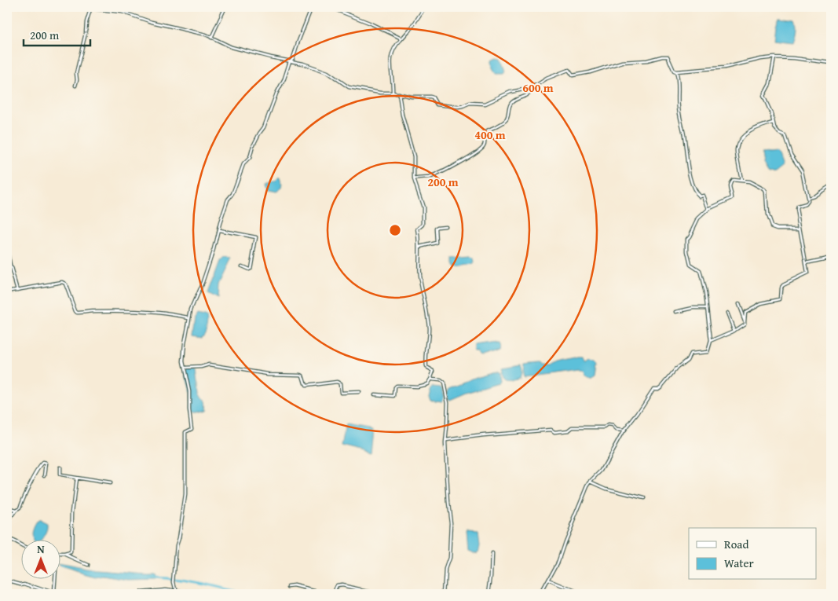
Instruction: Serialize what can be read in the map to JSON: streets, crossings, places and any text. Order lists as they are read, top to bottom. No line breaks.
{"legend":["Road","Water"],"scale_bar":"200 m","north":"top","rings":["600 m","400 m","200 m"]}
